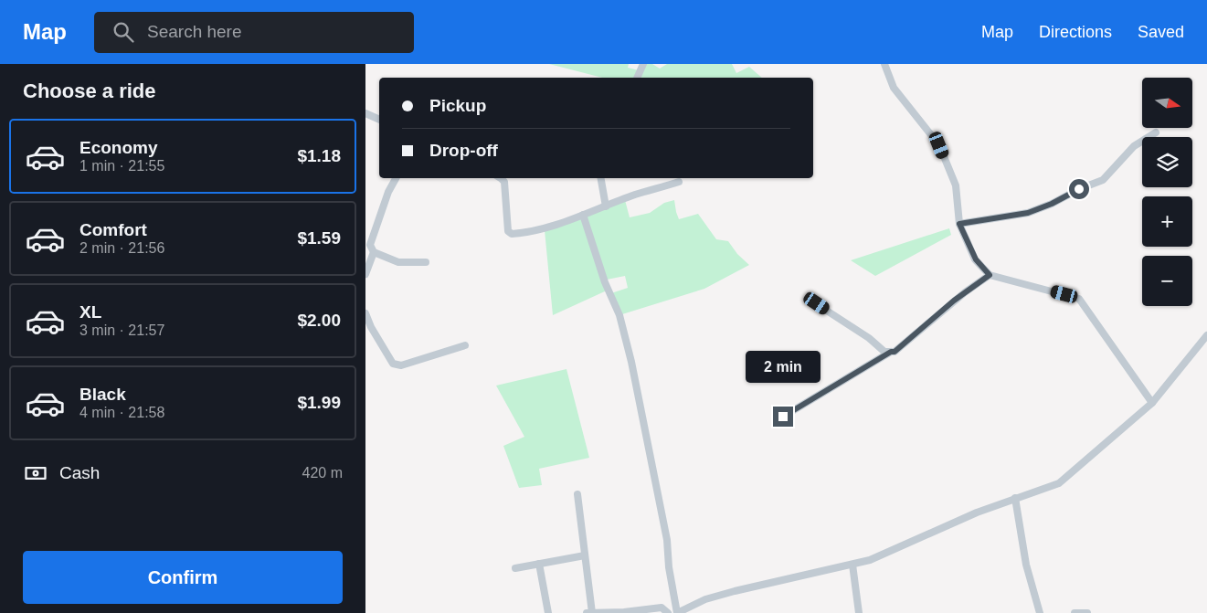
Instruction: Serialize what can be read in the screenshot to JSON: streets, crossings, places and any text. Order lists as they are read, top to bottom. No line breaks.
{"north":"right","page":{"header":"Map","search":"Search here","nav":["Map","Directions","Saved"],"heading":"Choose a ride","map_buttons":["+","−"],"banner":["Pickup","Drop-off"],"list":[{"name":"Economy","note":"1 min · 21:55","value":"$1.18"},{"name":"Comfort","note":"2 min · 21:56","value":"$1.59"},{"name":"XL","note":"3 min · 21:57","value":"$2.00"},{"name":"Black","note":"4 min · 21:58","value":"$1.99"}],"bubble":"2 min","pay":["Cash","420 m"],"buttons":"Confirm"}}
